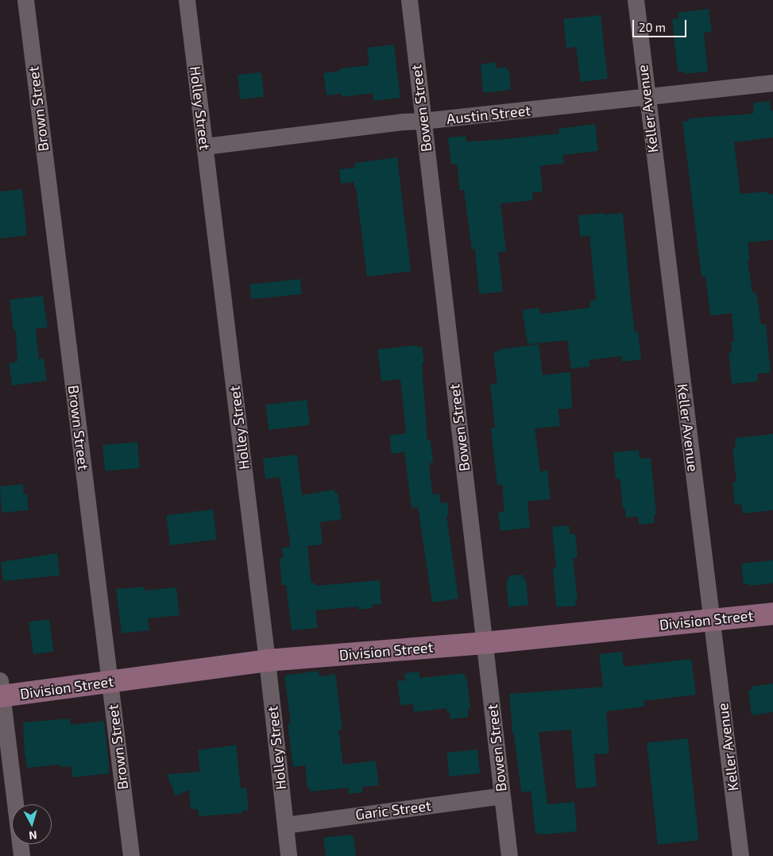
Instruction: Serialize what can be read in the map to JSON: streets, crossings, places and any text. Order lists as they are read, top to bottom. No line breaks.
{"streets":{"main road":["Division Street"],"street":["Holley Street","Bowen Street","Brown Street","Keller Avenue","Austin Street","Garic Street"]},"crossings":[["Holley Street","Austin Street"],["Holley Street","Division Street"],["Holley Street","Garic Street"],["Bowen Street","Austin Street"],["Bowen Street","Division Street"],["Bowen Street","Garic Street"],["Brown Street","Division Street"],["Keller Avenue","Austin Street"],["Keller Avenue","Division Street"]],"scale_bar":"20 m","north":"bottom"}
